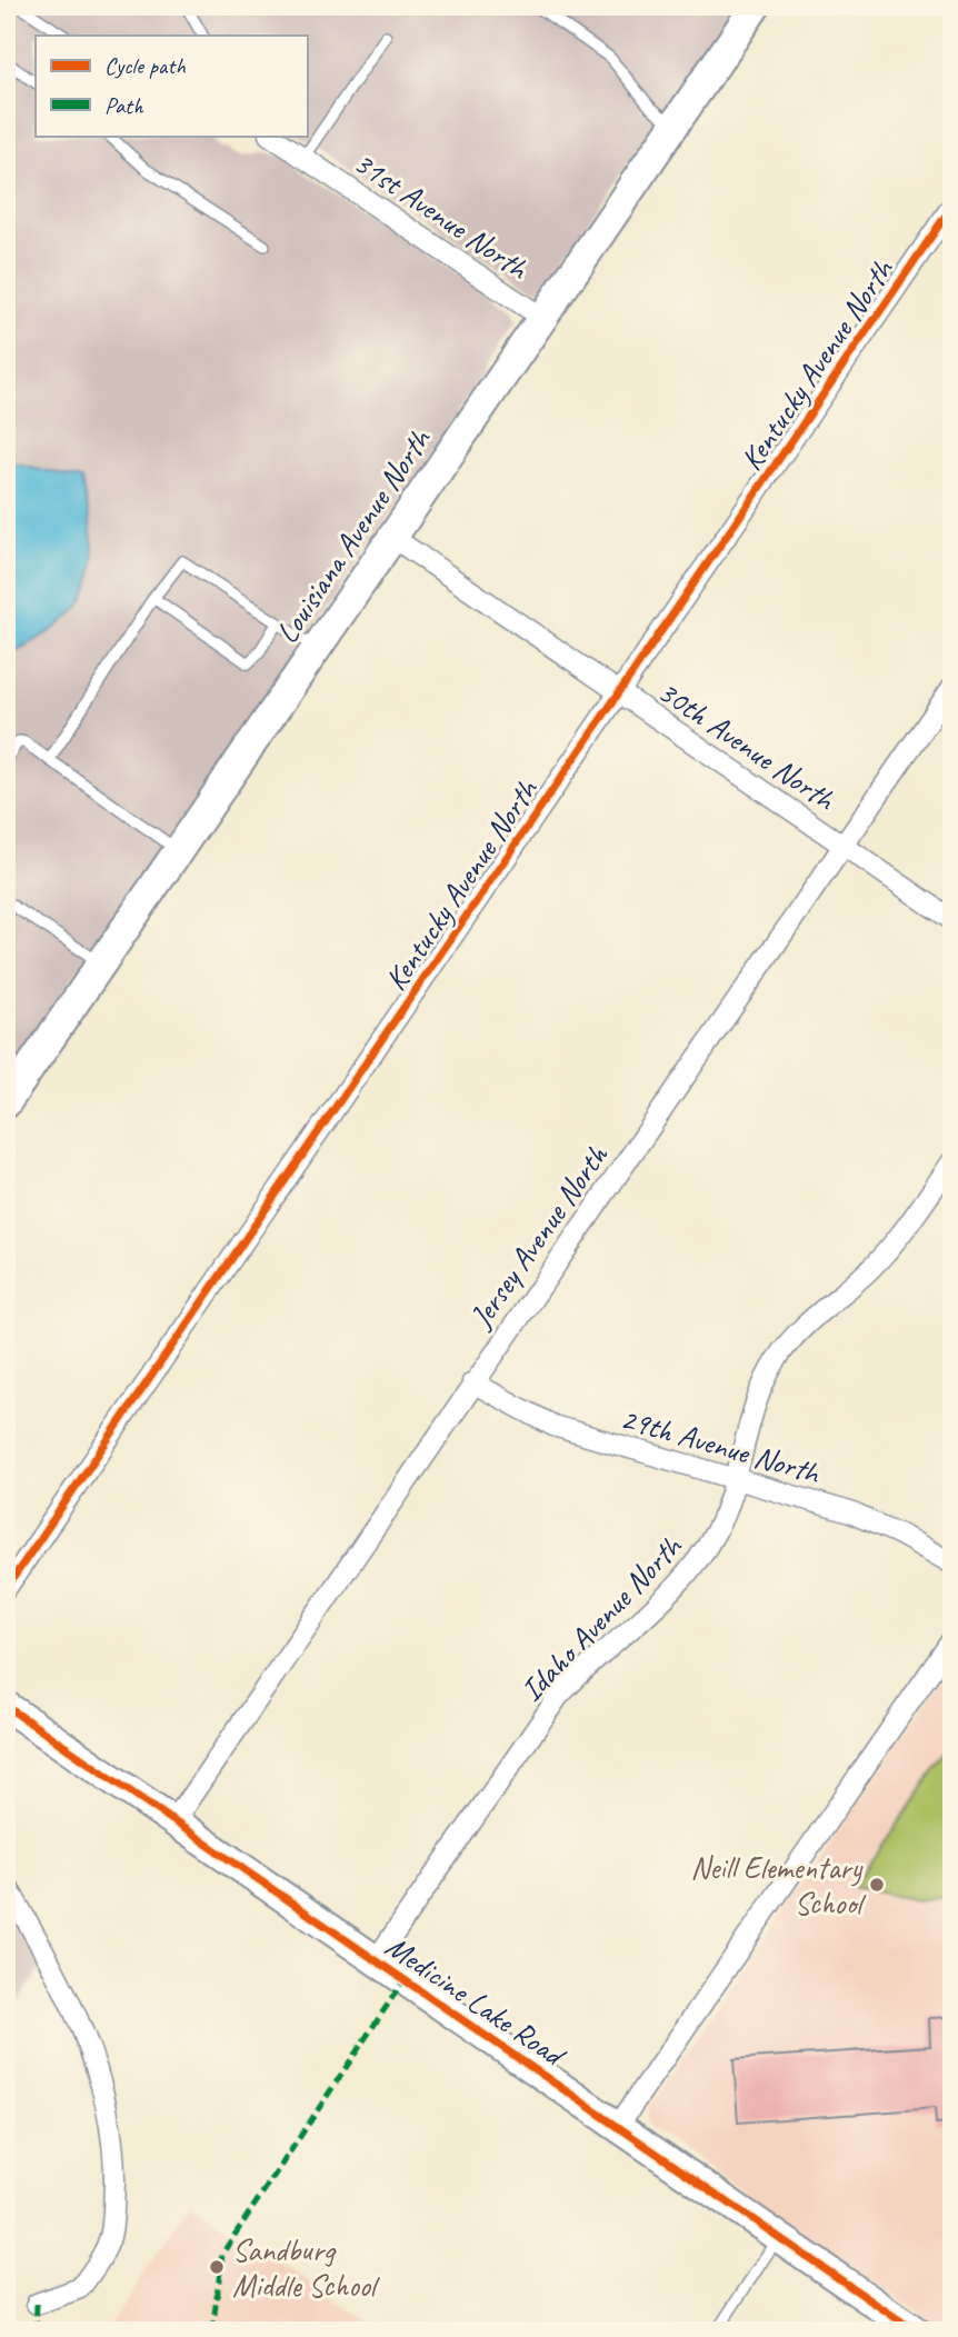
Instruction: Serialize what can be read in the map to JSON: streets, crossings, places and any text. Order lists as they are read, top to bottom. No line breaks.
{"streets":{"street":["31st Avenue North","Kentucky Avenue North","Louisiana Avenue North","30th Avenue North","Jersey Avenue North","29th Avenue North","Idaho Avenue North","Medicine Lake Road"]},"crossings":[["31st Avenue North","Louisiana Avenue North"],["Kentucky Avenue North","30th Avenue North"],["Louisiana Avenue North","30th Avenue North"],["30th Avenue North","Jersey Avenue North"],["Jersey Avenue North","29th Avenue North"],["Jersey Avenue North","Medicine Lake Road"],["29th Avenue North","Idaho Avenue North"],["Idaho Avenue North","Medicine Lake Road"]],"places":["Neill Elementary School","Sandburg Middle School"],"legend":["Cycle path","Path"]}
